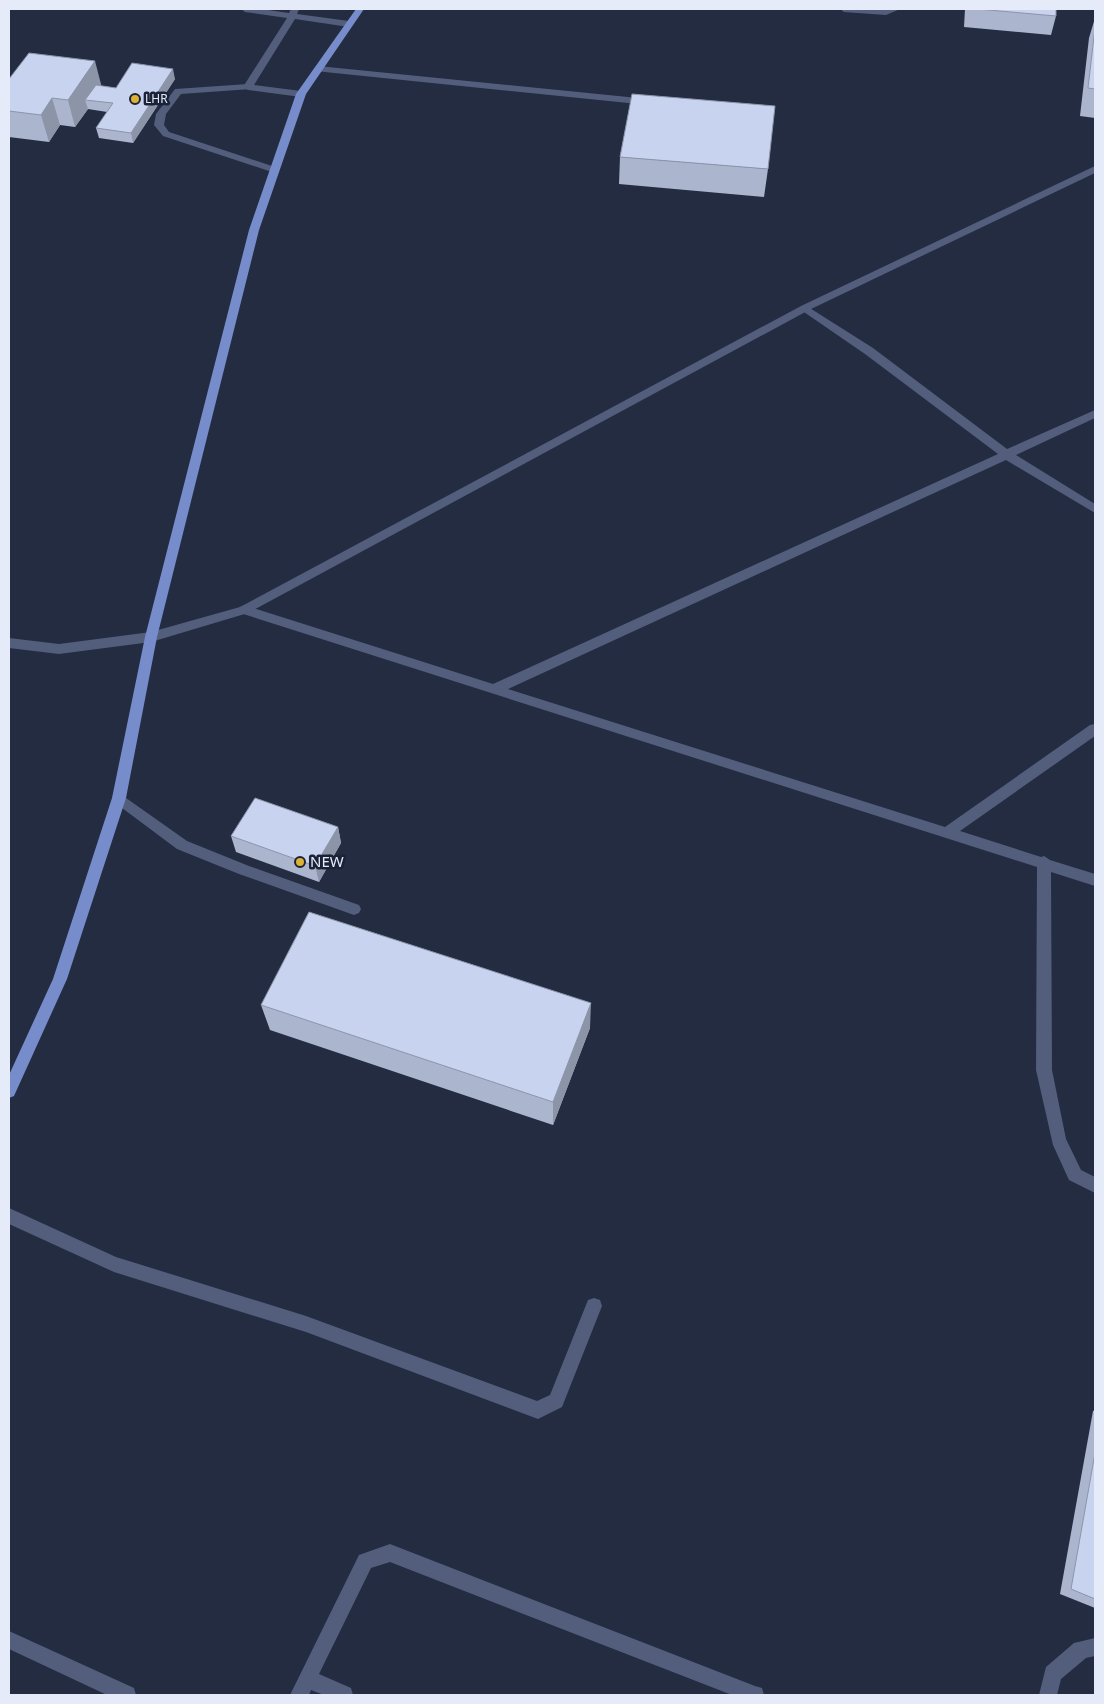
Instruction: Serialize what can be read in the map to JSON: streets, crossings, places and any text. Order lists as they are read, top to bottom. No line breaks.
{"places":["LHR","NEW"]}
